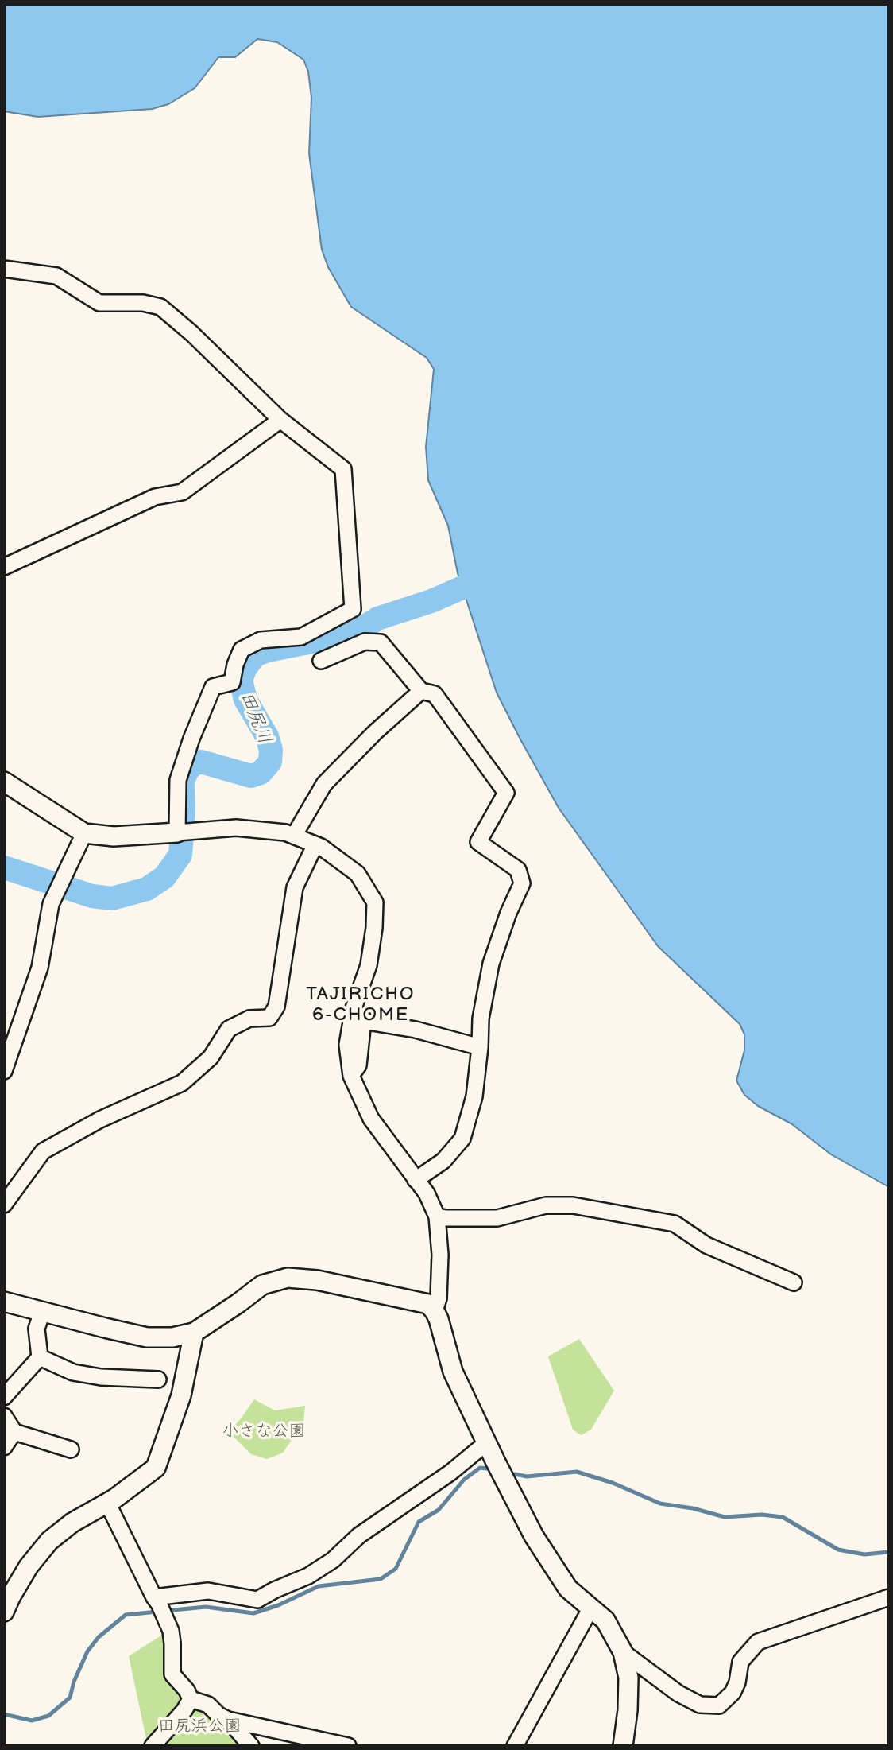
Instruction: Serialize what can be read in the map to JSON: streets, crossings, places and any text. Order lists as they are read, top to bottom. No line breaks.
{"districts":["TAJIRICHO 6-CHOME"],"water":["田尻川"],"parks":["小さな公園","田尻浜公園"]}
